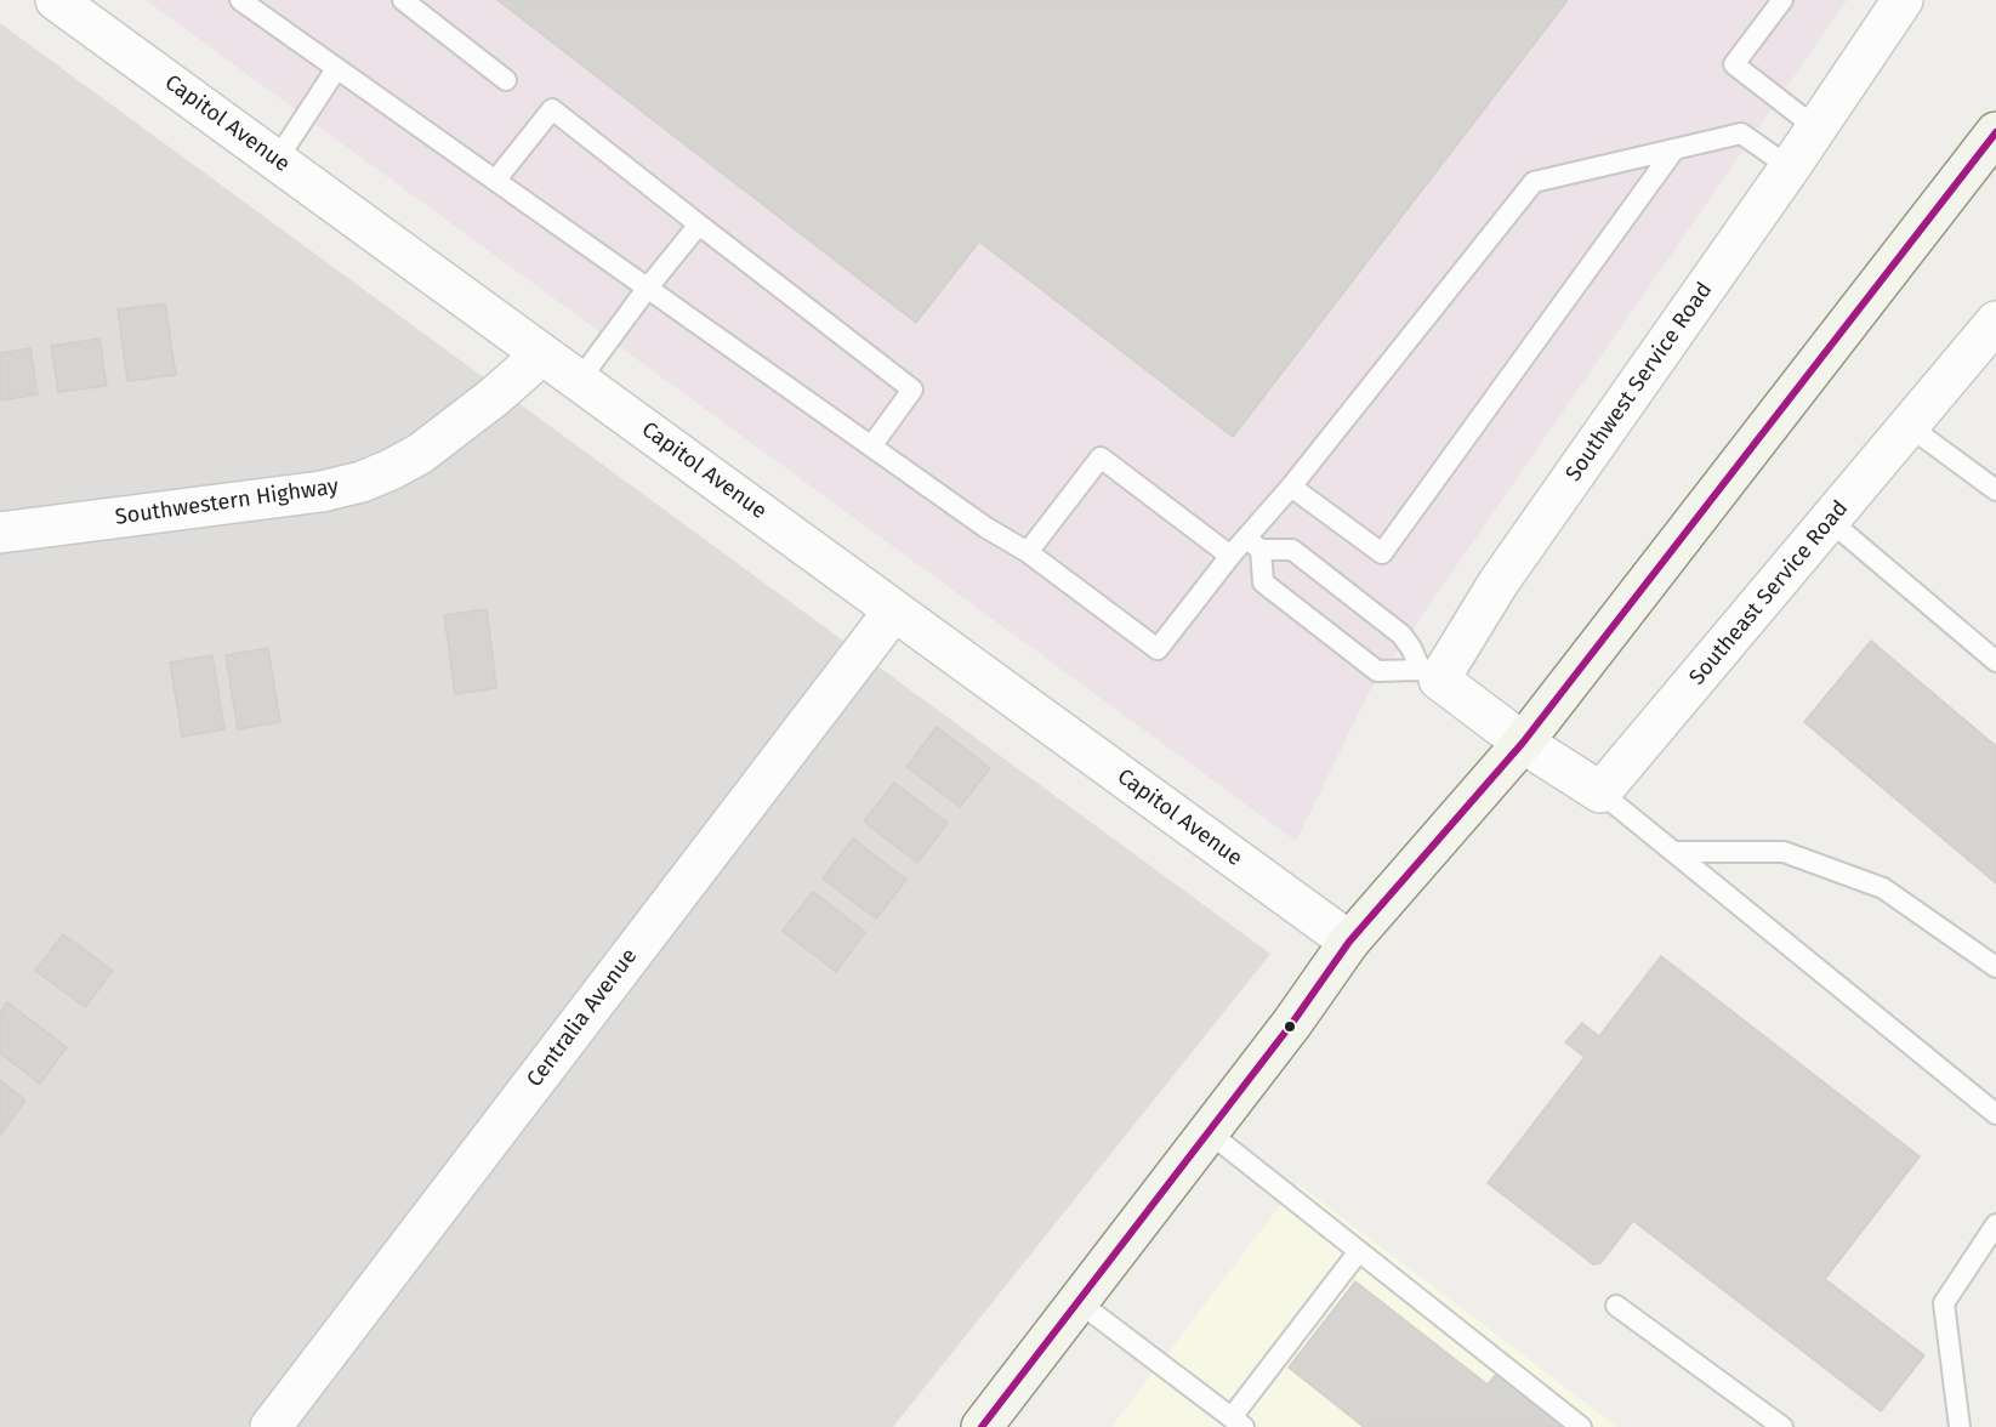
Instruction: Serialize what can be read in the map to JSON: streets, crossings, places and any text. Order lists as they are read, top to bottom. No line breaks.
{"streets":{"street":["Capitol Avenue","Southwest Service Road","Southwestern Highway","Southeast Service Road","Centralia Avenue"]},"crossings":[["Capitol Avenue","Southwestern Highway"],["Capitol Avenue","Centralia Avenue"]]}
